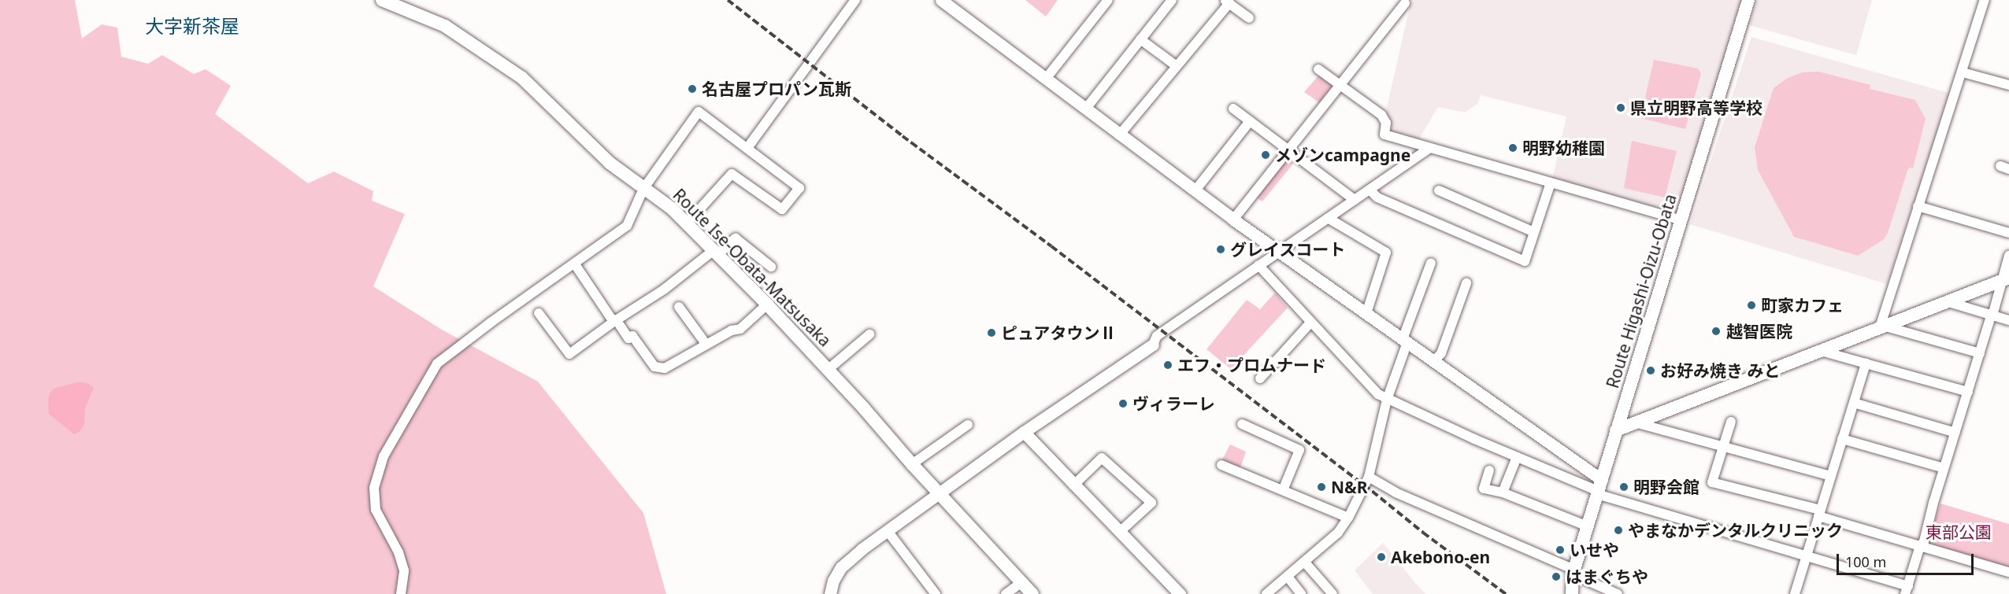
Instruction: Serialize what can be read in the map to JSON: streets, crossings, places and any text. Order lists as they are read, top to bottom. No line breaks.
{"streets":{"main road":["Route Ise-Obata-Matsusaka","Route Higashi-Oizu-Obata"]},"districts":["大字新茶屋"],"parks":["東部公園"],"places":["名古屋プロパン瓦斯","県立明野高等学校","明野幼稚園","メゾンcampagne","グレイスコート","町家カフェ","越智医院","ピュアタウンⅡ","エフ・プロムナード","お好み焼き みと","ヴィラーレ","N&R","明野会館","やまなかデンタルクリニック","いせや","Akebono-en","はまぐちや"],"scale_bar":"100 m"}
